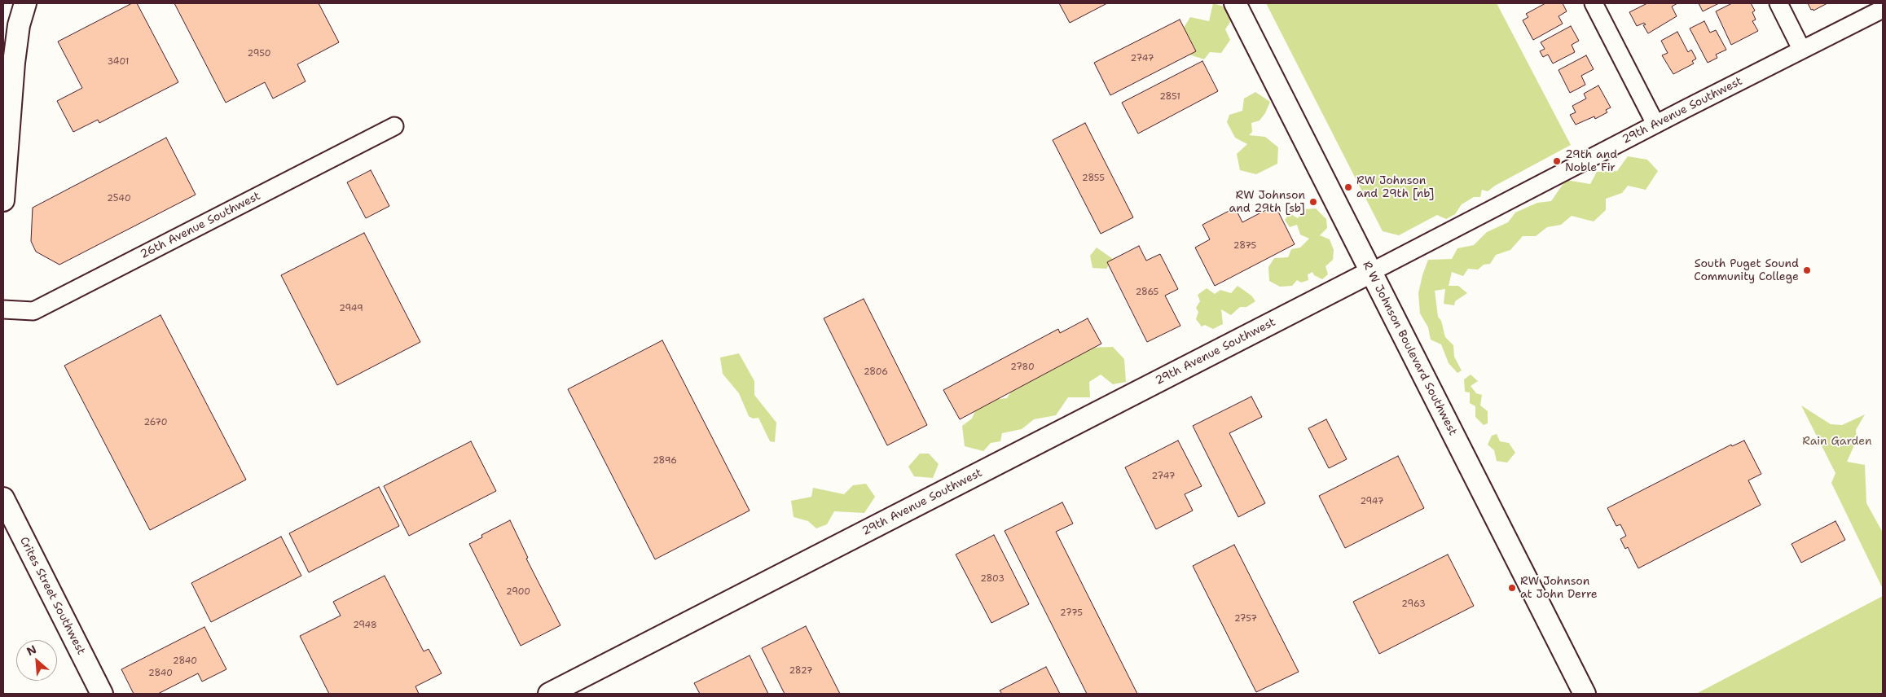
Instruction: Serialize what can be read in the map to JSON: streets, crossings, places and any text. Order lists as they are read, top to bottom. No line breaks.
{"streets":{"street":["29th Avenue Southwest","26th Avenue Southwest","R W Johnson Boulevard Southwest","Crites Street Southwest"]},"crossings":[["29th Avenue Southwest","R W Johnson Boulevard Southwest"]],"parks":["Rain Garden"],"places":["29th and Noble Fir","RW Johnson and 29th [nb]","RW Johnson and 29th [sb]","South Puget Sound Community College","RW Johnson at John Derre"],"house_numbers":["2950","2747","3401","2851","2855","2540","2875","2865","2949","2780","2806","2670","2896","2747","2947","2803","2900","2963","2775","2757","2948","2840","2827","2840"],"north":"top left"}
